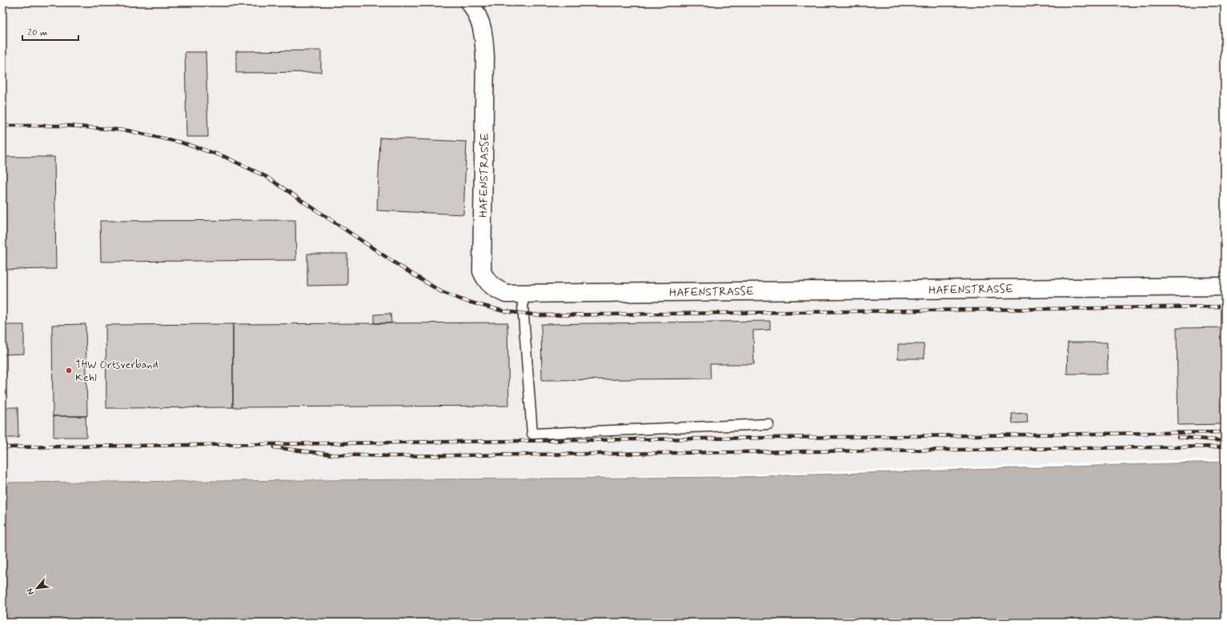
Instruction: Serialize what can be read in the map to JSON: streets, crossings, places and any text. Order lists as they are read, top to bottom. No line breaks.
{"streets":{"street":["HAFENSTRASSE"]},"places":["THW Ortsverband Kehl"],"scale_bar":"20 m","north":"bottom left"}
